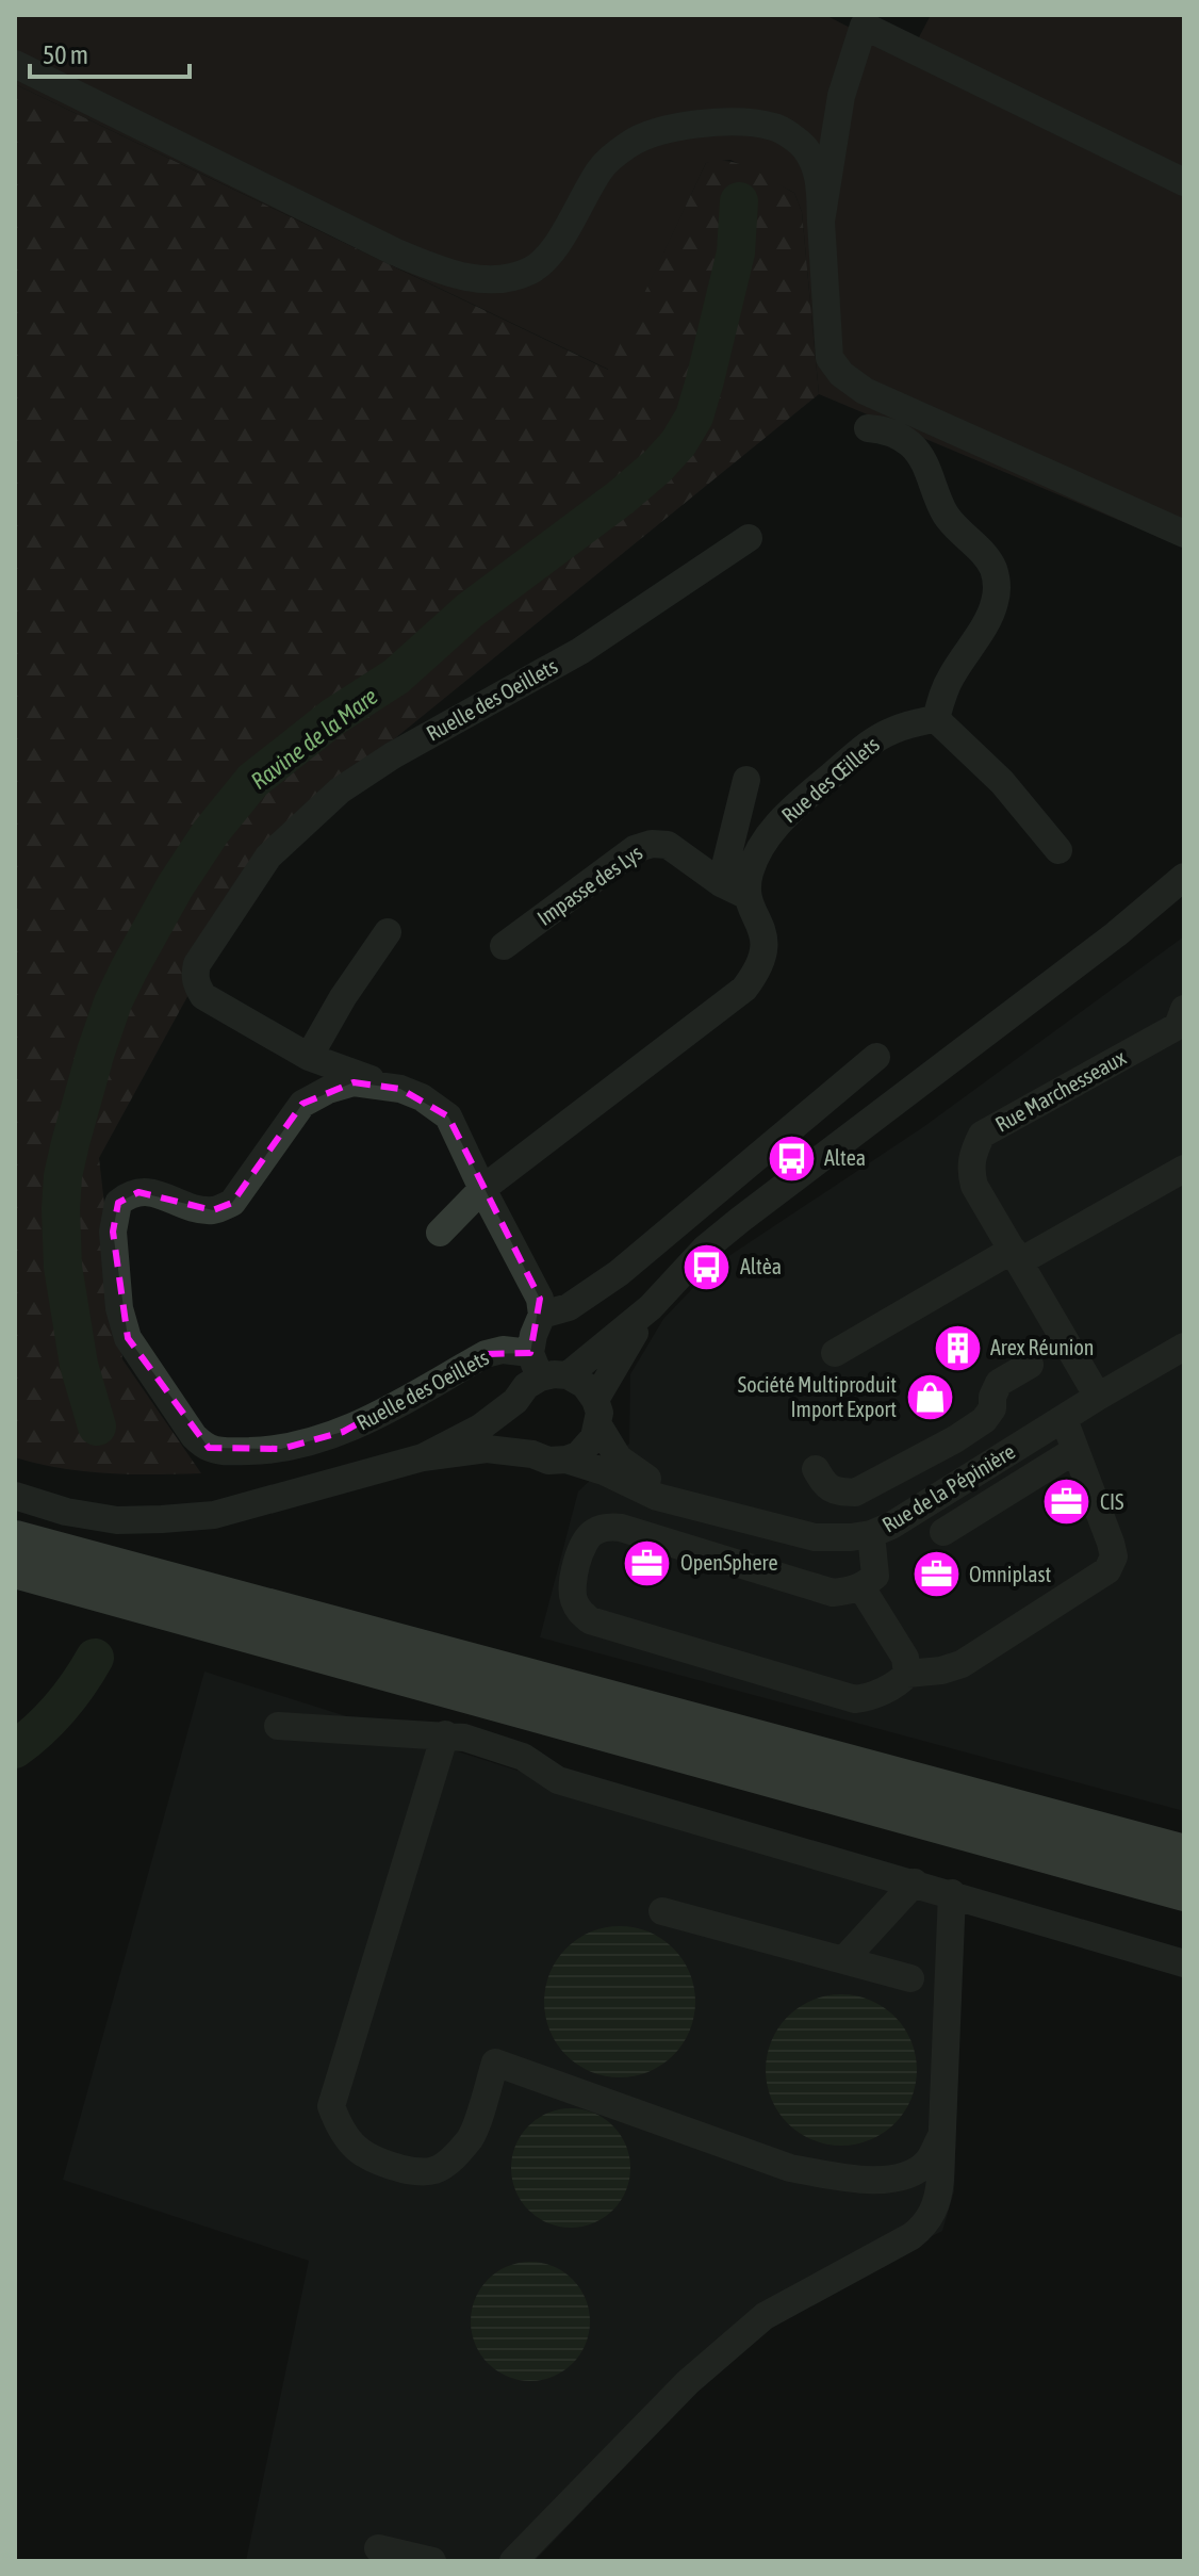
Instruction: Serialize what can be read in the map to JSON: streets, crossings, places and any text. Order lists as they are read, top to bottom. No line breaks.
{"streets":{"street":["Ruelle des Oeillets","Rue des Œillets","Impasse des Lys","Rue Marchesseaux","Rue de la Pépinière"]},"crossings":[["Ruelle des Oeillets","Rue de la Pépinière"],["Rue des Œillets","Impasse des Lys"],["Rue Marchesseaux","Rue de la Pépinière"]],"water":["Ravine de la Mare"],"places":{"bus stop":["Altea","Altèa"],"building":["Arex Réunion"],"shop":["Société Multiproduit Import Export"],"office":["CIS","OpenSphere","Omniplast"]},"scale_bar":"50 m"}
